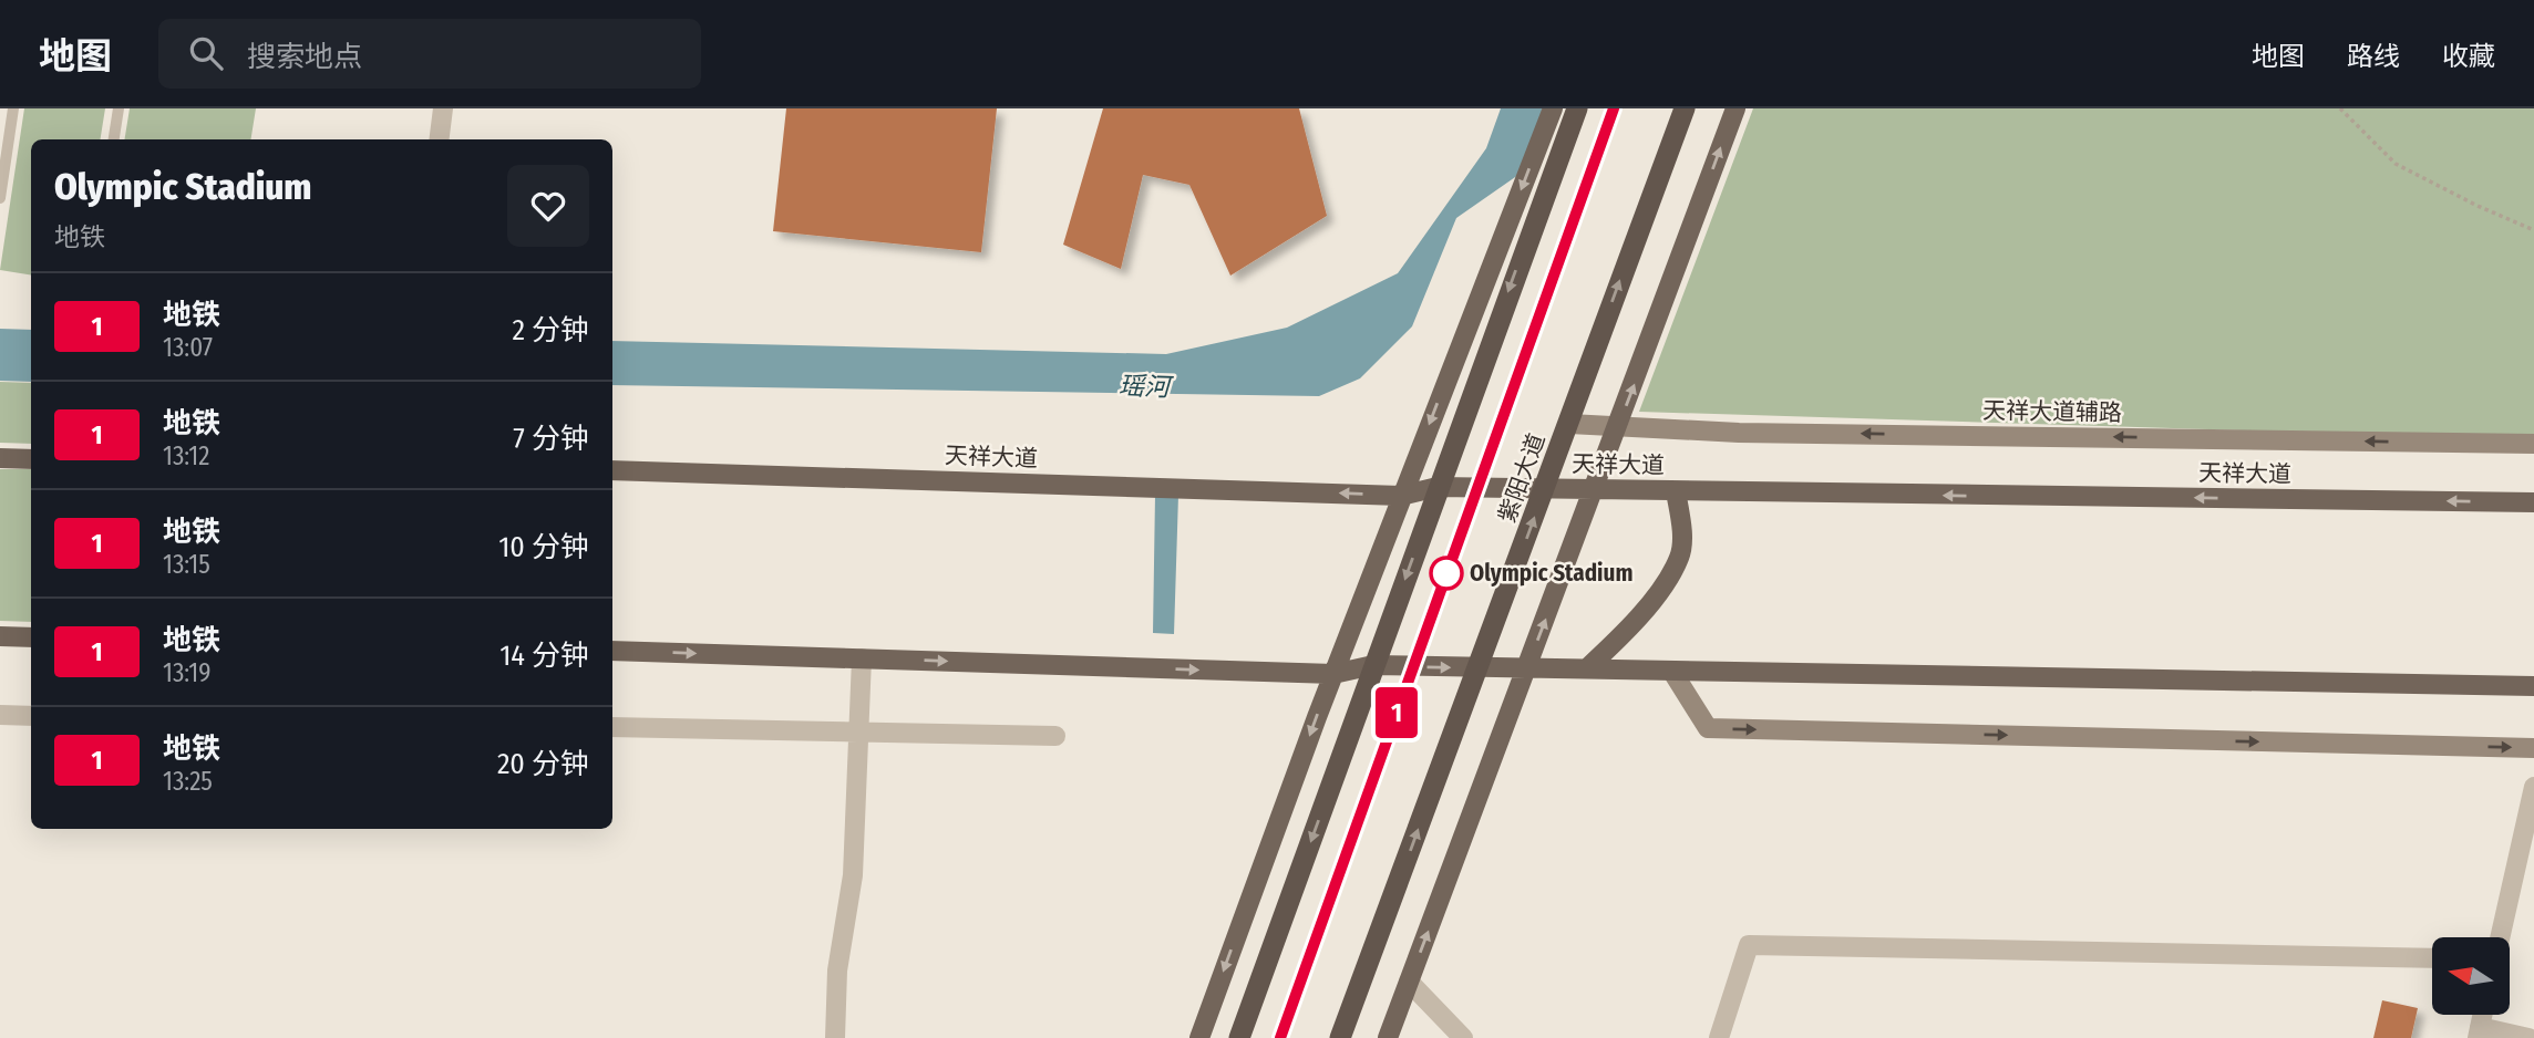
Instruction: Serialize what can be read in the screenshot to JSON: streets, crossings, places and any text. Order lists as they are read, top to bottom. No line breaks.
{"streets":{"highway":["紫阳大道"],"main road":["天祥大道辅路","天祥大道"]},"crossings":[["天祥大道辅路","紫阳大道"],["天祥大道","紫阳大道"]],"one_way":["天祥大道辅路","天祥大道"],"water":["瑶河"],"places":["Olympic Stadium"],"lines":["metro line 1"],"north":"left","page":{"header":"地图","search":"搜索地点","nav":["地图","路线","收藏"],"on_map":"1","heading":["Olympic Stadium","地铁"],"list":[{"mark":"1","name":"地铁","note":"13:07","value":"2 分钟"},{"mark":"1","name":"地铁","note":"13:12","value":"7 分钟"},{"mark":"1","name":"地铁","note":"13:15","value":"10 分钟"},{"mark":"1","name":"地铁","note":"13:19","value":"14 分钟"},{"mark":"1","name":"地铁","note":"13:25","value":"20 分钟"}]}}
